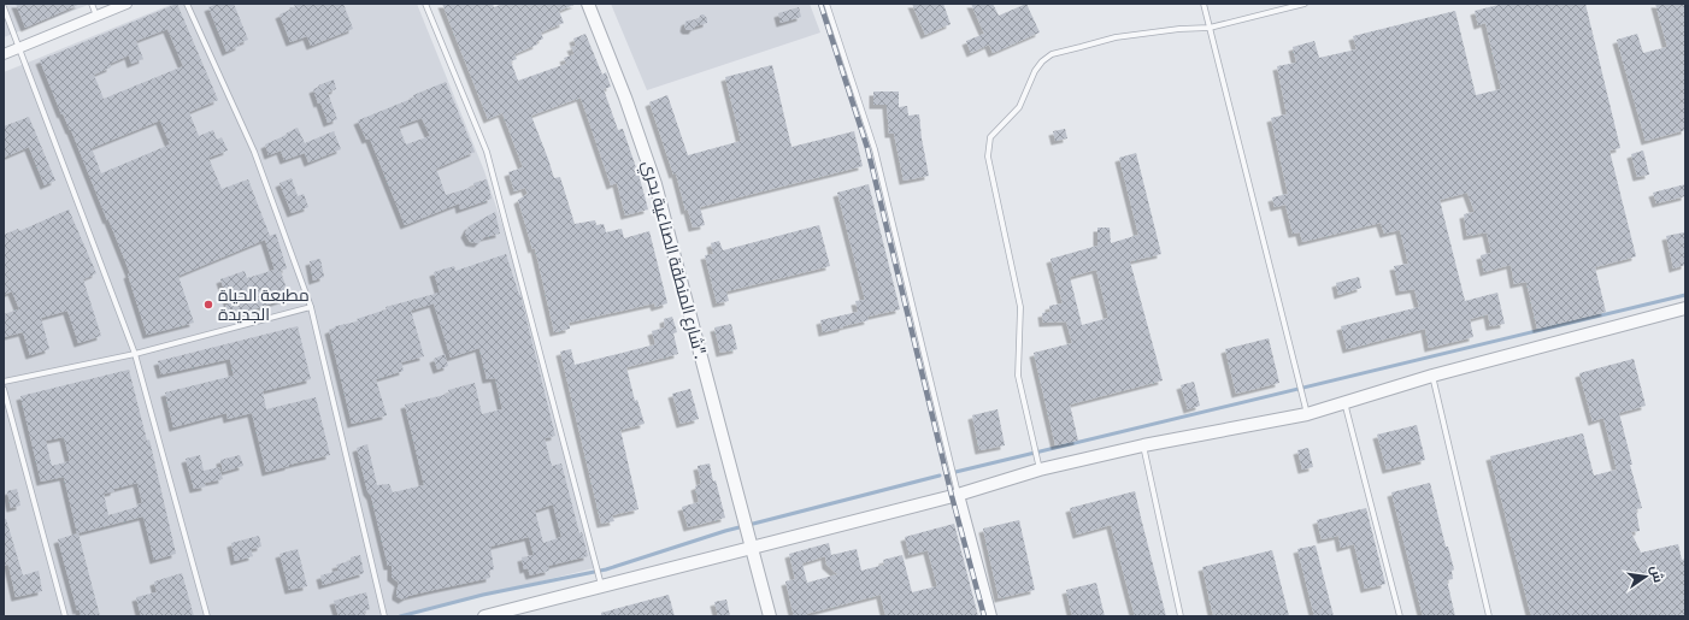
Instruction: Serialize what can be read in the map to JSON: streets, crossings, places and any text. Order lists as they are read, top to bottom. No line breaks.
{"streets":{"street":["شارع المنطقة الصناعية بحري\"."]},"places":["مطبعة الحياة الجديدة"],"north":"right"}
